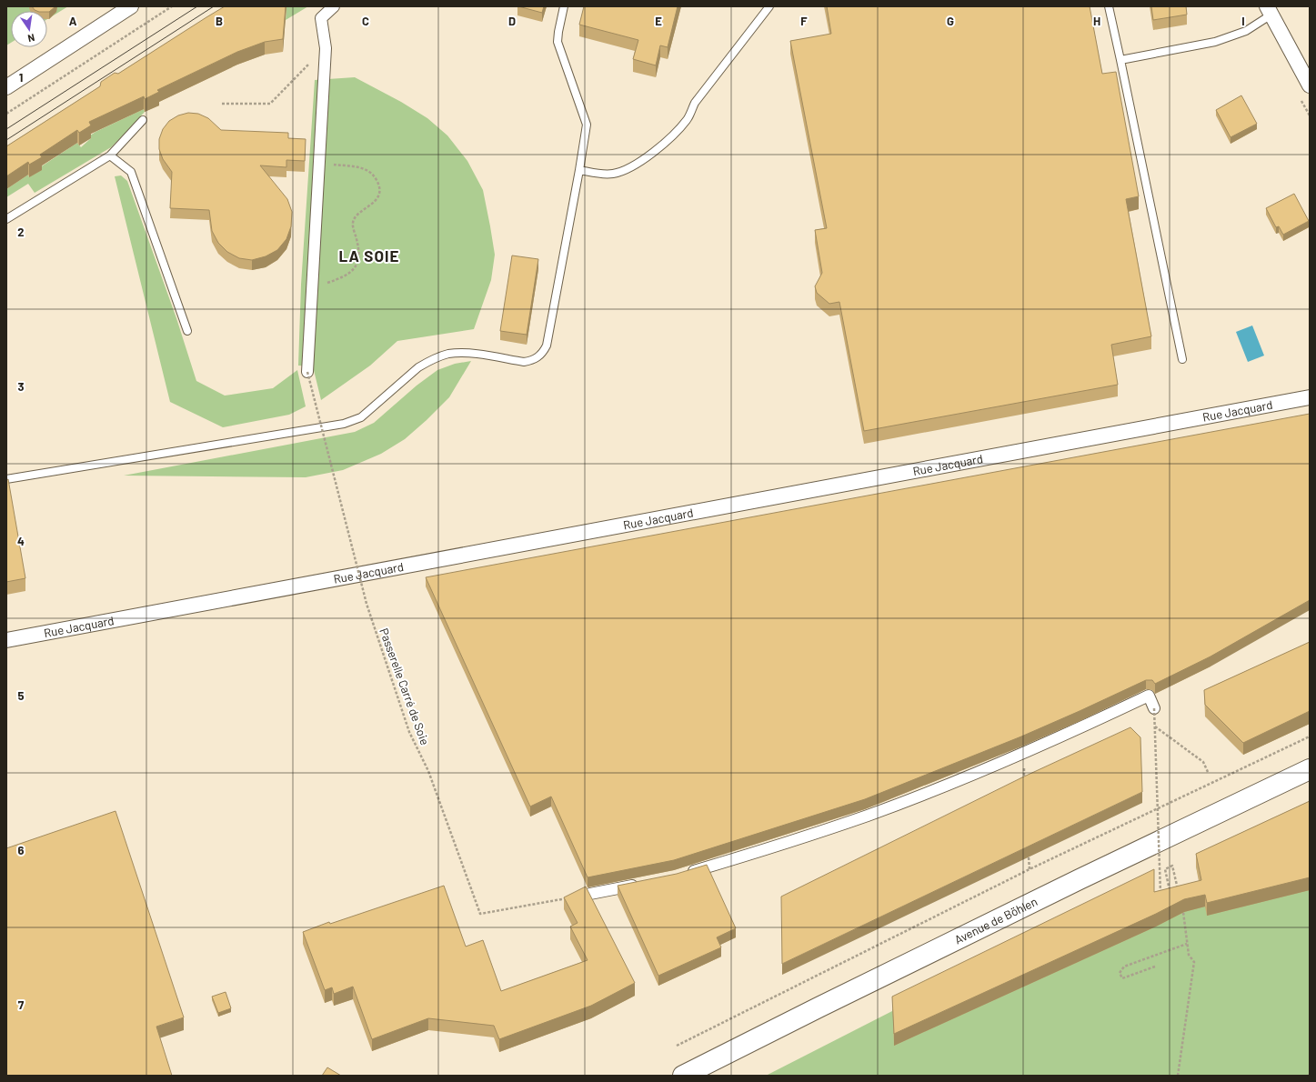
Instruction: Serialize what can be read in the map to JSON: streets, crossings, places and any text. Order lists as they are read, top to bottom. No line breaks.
{"streets":{"main road":["Avenue de Böhlen"],"street":["Rue Jacquard"],"path":["Passerelle Carré de Soie"]},"districts":["LA SOIE"],"north":"bottom","grid":{"columns":["A","B","C","D","E","F","G","H","I"],"rows":["1","2","3","4","5","6","7"]}}
